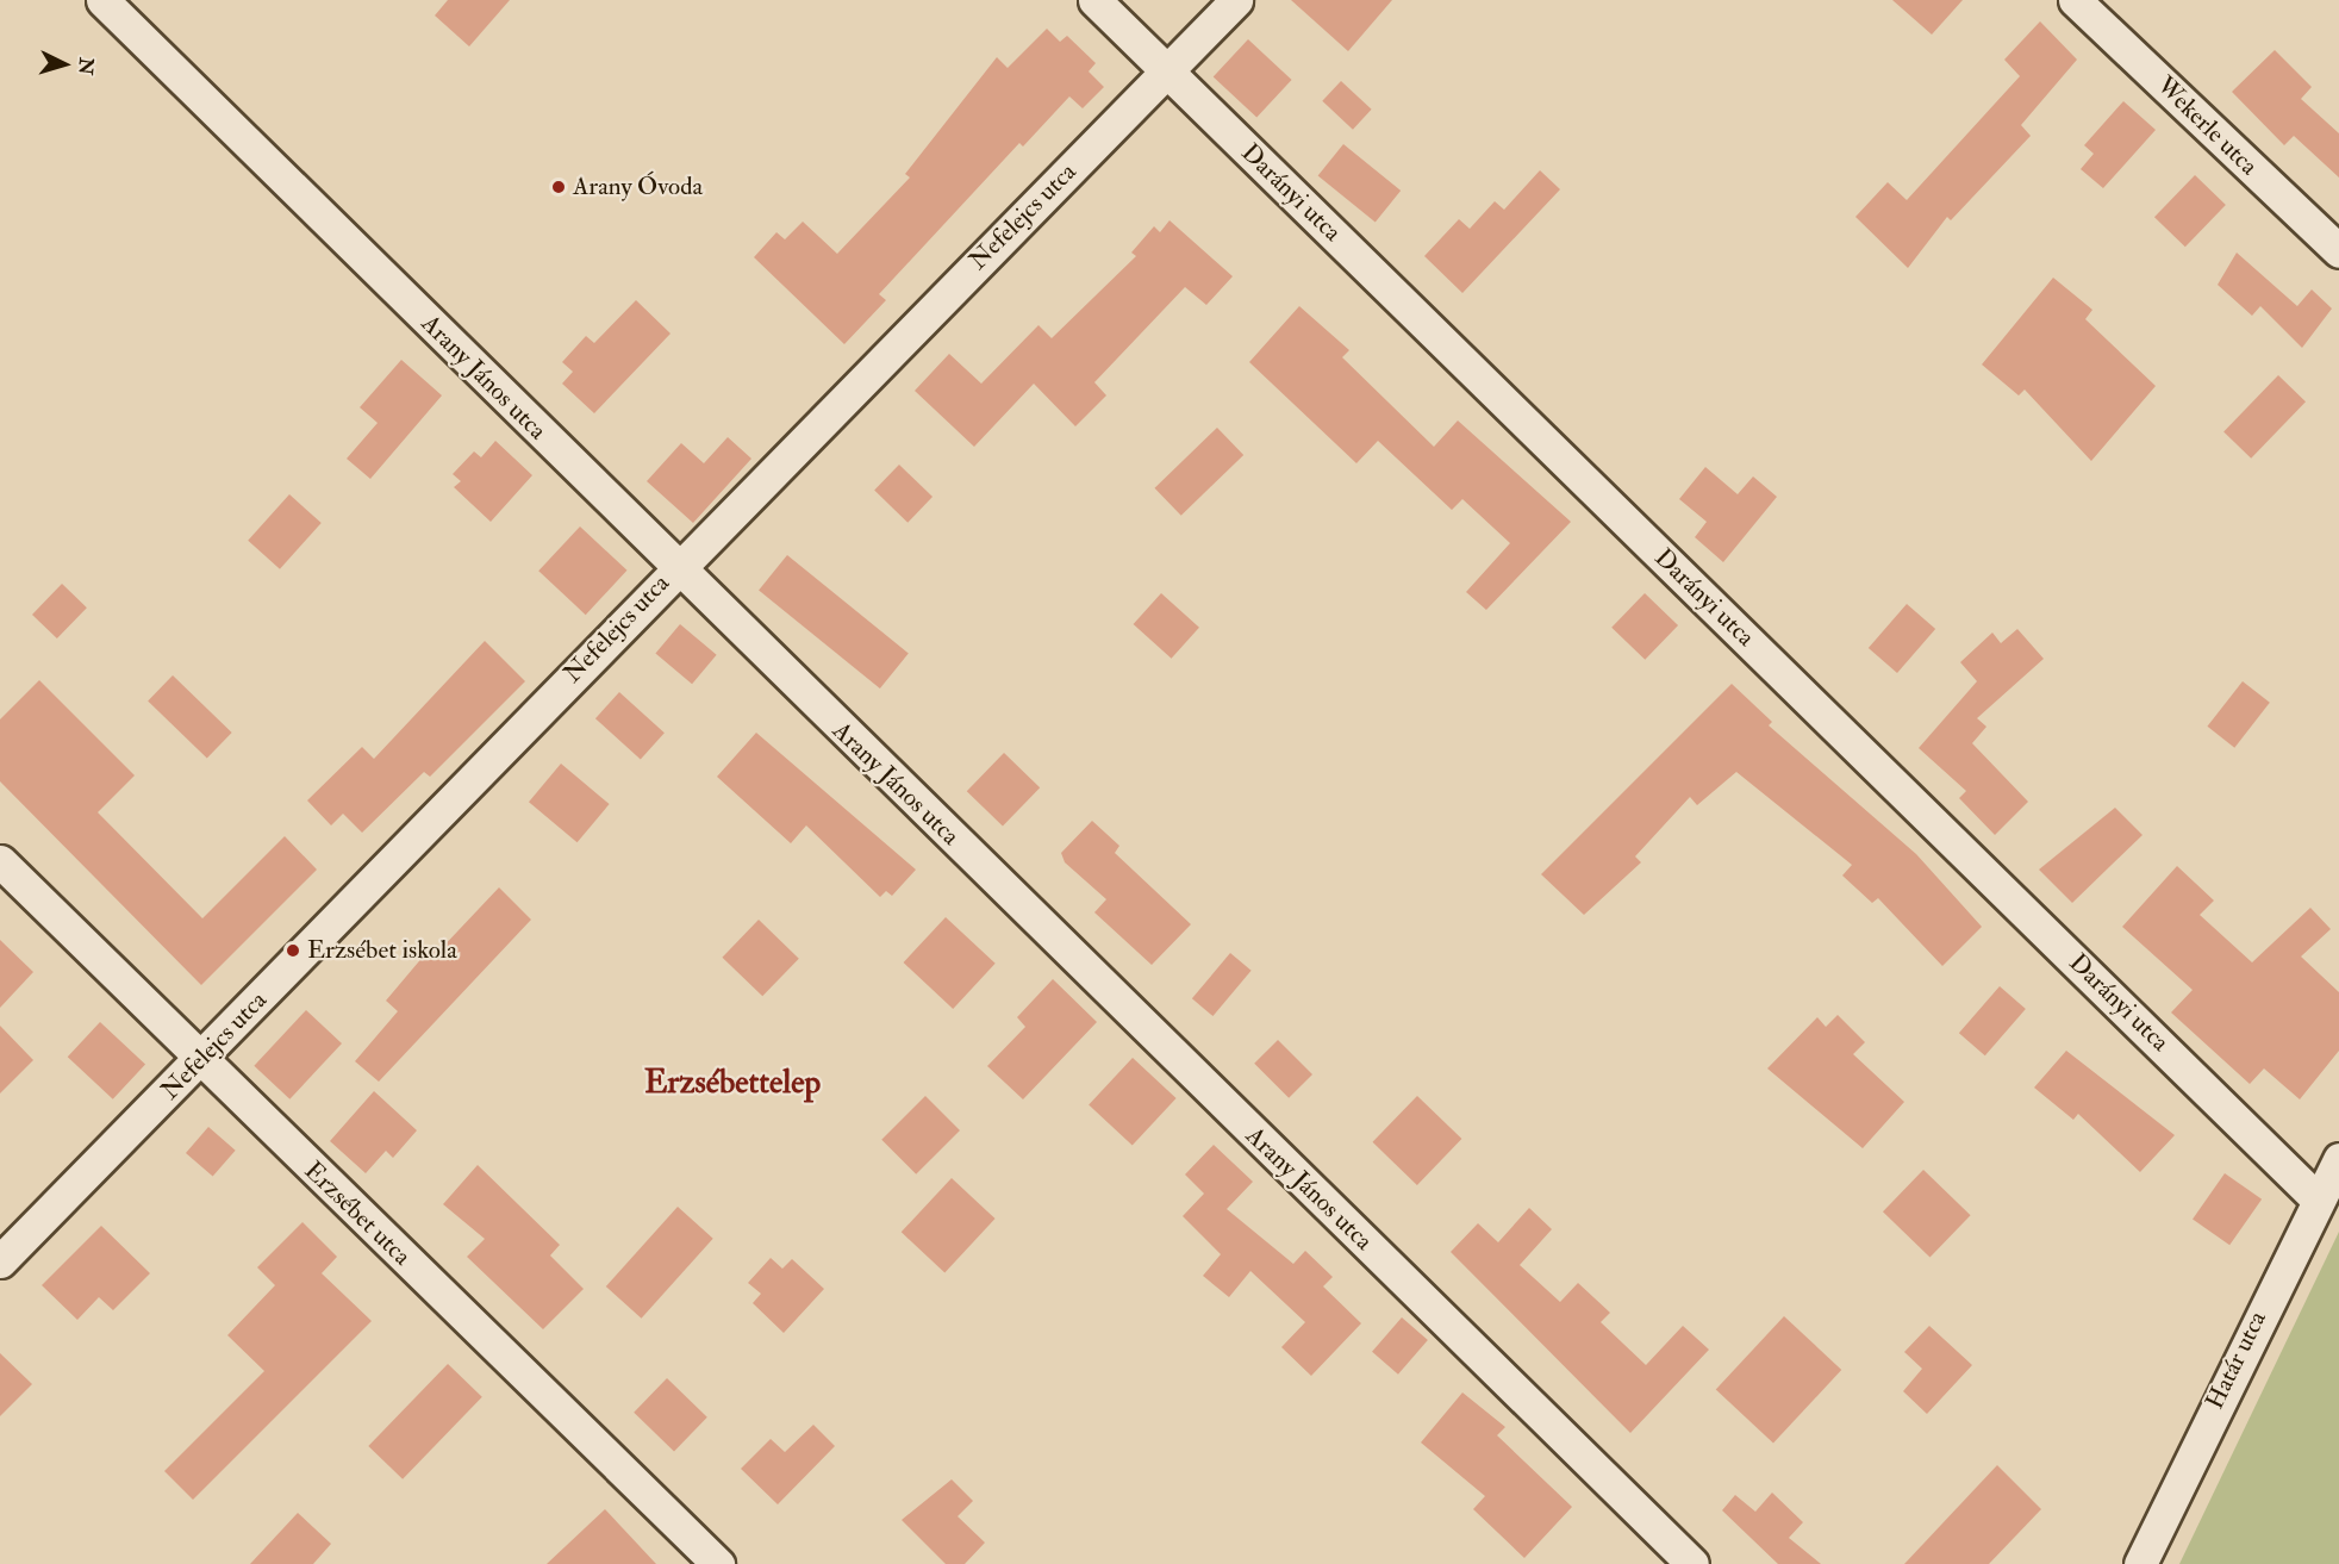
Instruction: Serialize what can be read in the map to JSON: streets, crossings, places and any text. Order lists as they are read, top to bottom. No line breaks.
{"streets":{"street":["Wekerle utca","Darányi utca","Nefelejcs utca","Arany János utca","Erzsébet utca","Határ utca"]},"crossings":[["Darányi utca","Nefelejcs utca"],["Darányi utca","Határ utca"],["Nefelejcs utca","Arany János utca"],["Nefelejcs utca","Erzsébet utca"]],"districts":["Erzsébettelep"],"places":["Arany Óvoda","Erzsébet iskola"],"north":"right"}
